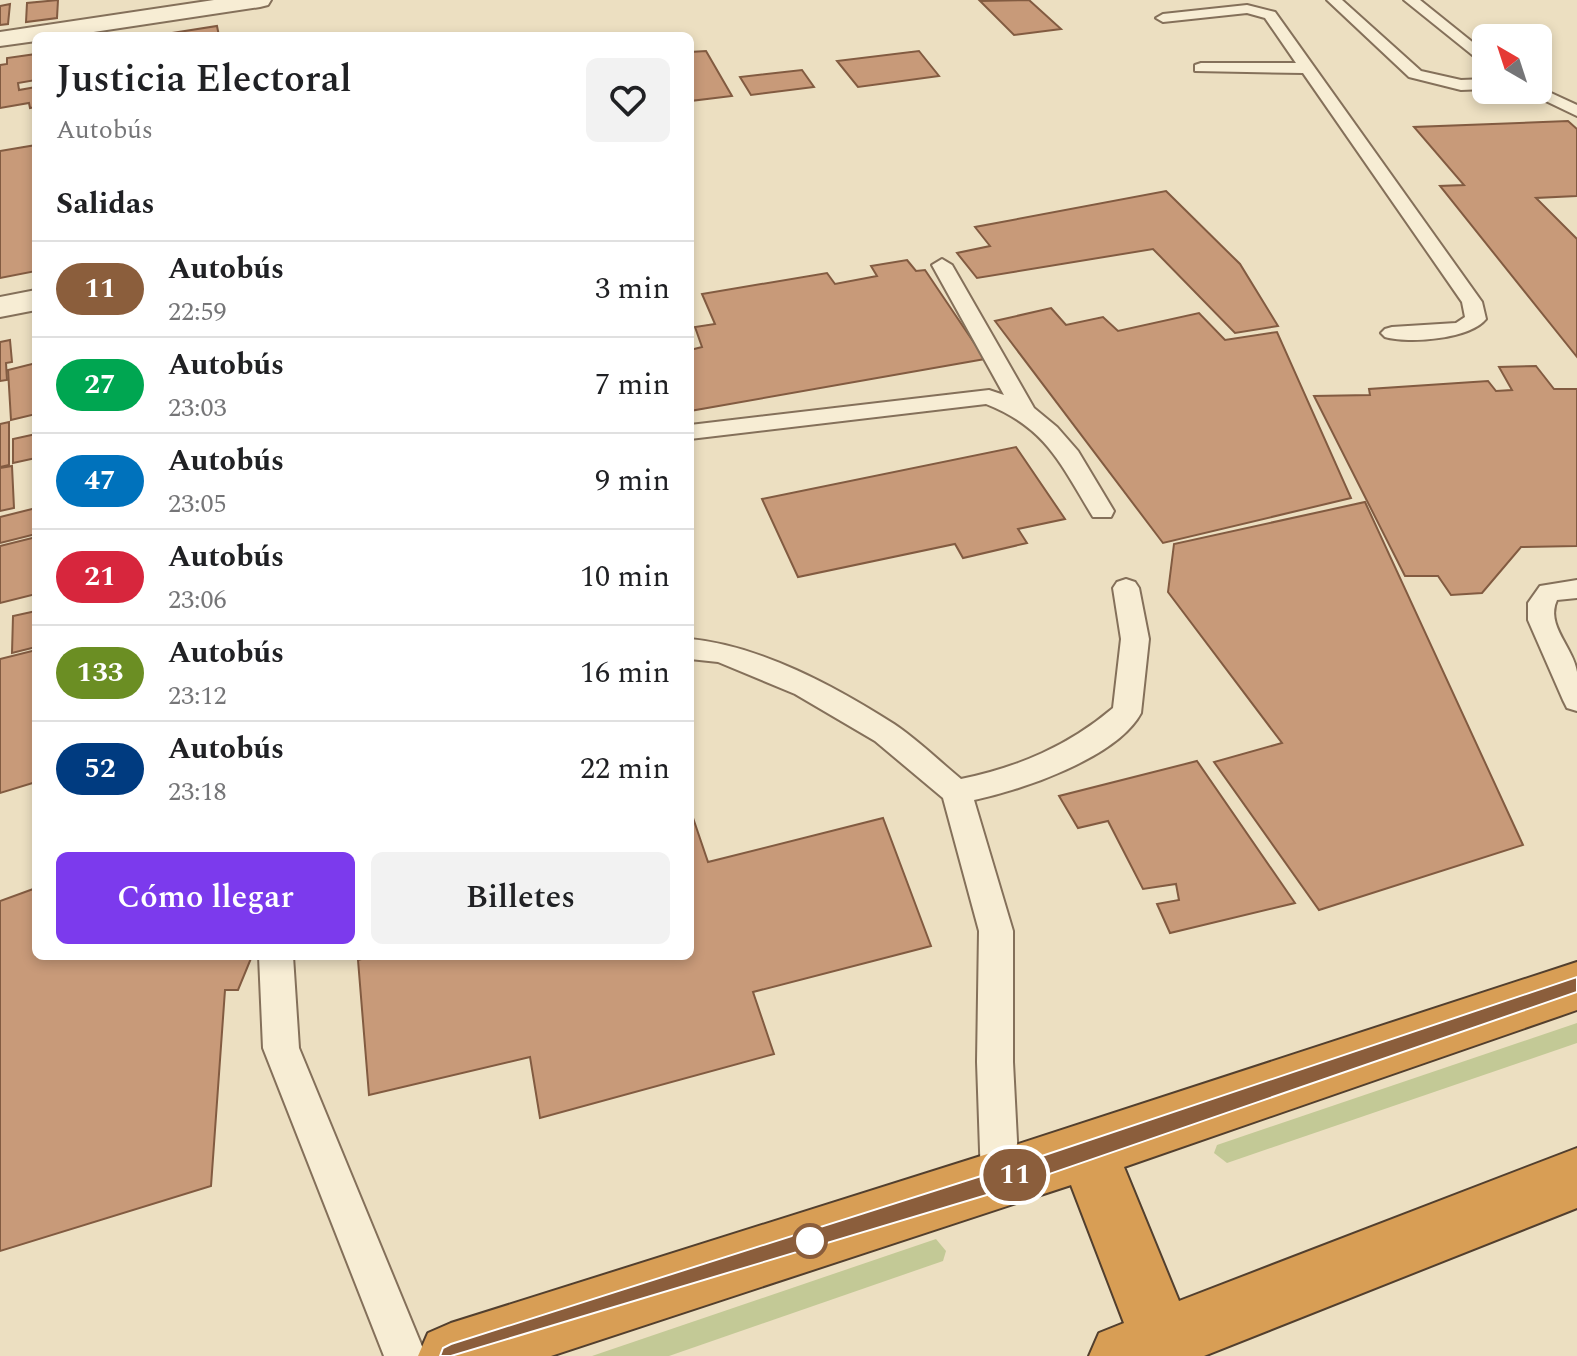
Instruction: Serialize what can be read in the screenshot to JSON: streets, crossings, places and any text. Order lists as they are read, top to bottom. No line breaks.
{"lines":["bus line 11"],"north":"top left","page":{"on_map":"11","heading":[["Justicia Electoral","Autobús"],"Salidas"],"list":[{"mark":"11","name":"Autobús","note":"22:59","value":"3 min"},{"mark":"27","name":"Autobús","note":"23:03","value":"7 min"},{"mark":"47","name":"Autobús","note":"23:05","value":"9 min"},{"mark":"21","name":"Autobús","note":"23:06","value":"10 min"},{"mark":"133","name":"Autobús","note":"23:12","value":"16 min"},{"mark":"52","name":"Autobús","note":"23:18","value":"22 min"}],"buttons":["Cómo llegar","Billetes"]}}
